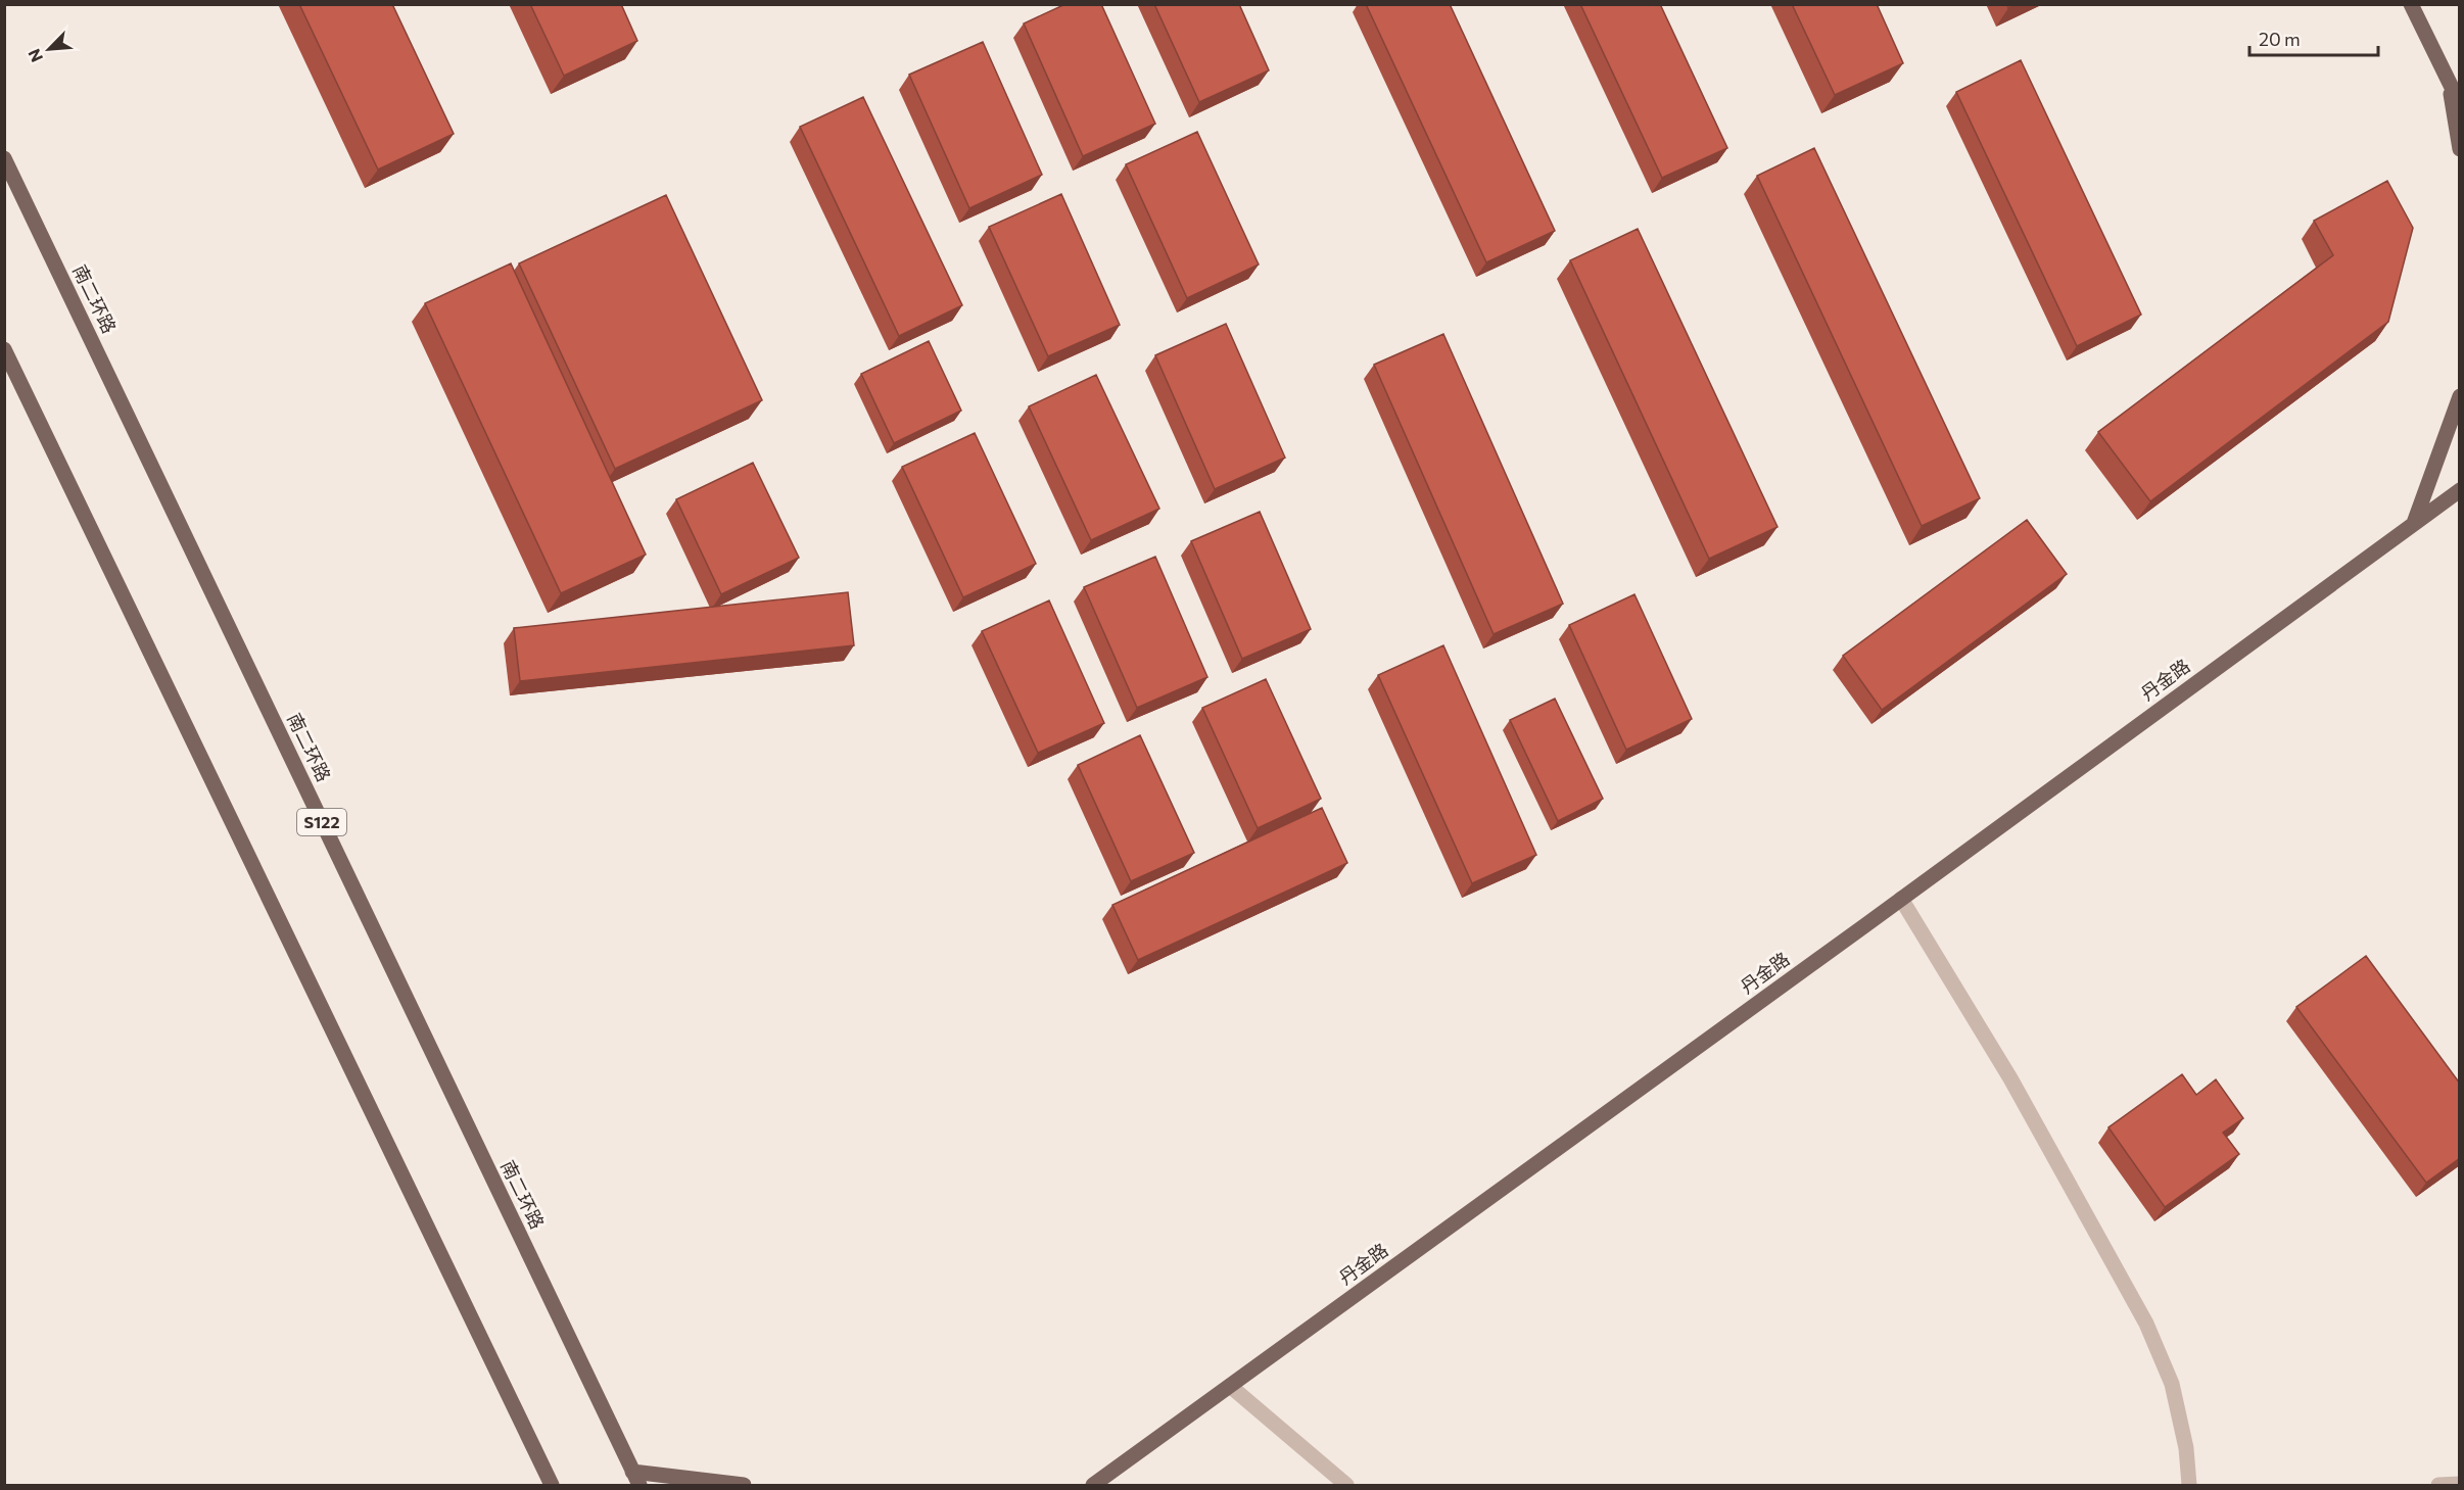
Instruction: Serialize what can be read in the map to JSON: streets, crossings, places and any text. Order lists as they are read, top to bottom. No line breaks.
{"streets":{"main road":["南二环路","丹金路","S122"]},"scale_bar":"20 m","north":"bottom left"}
